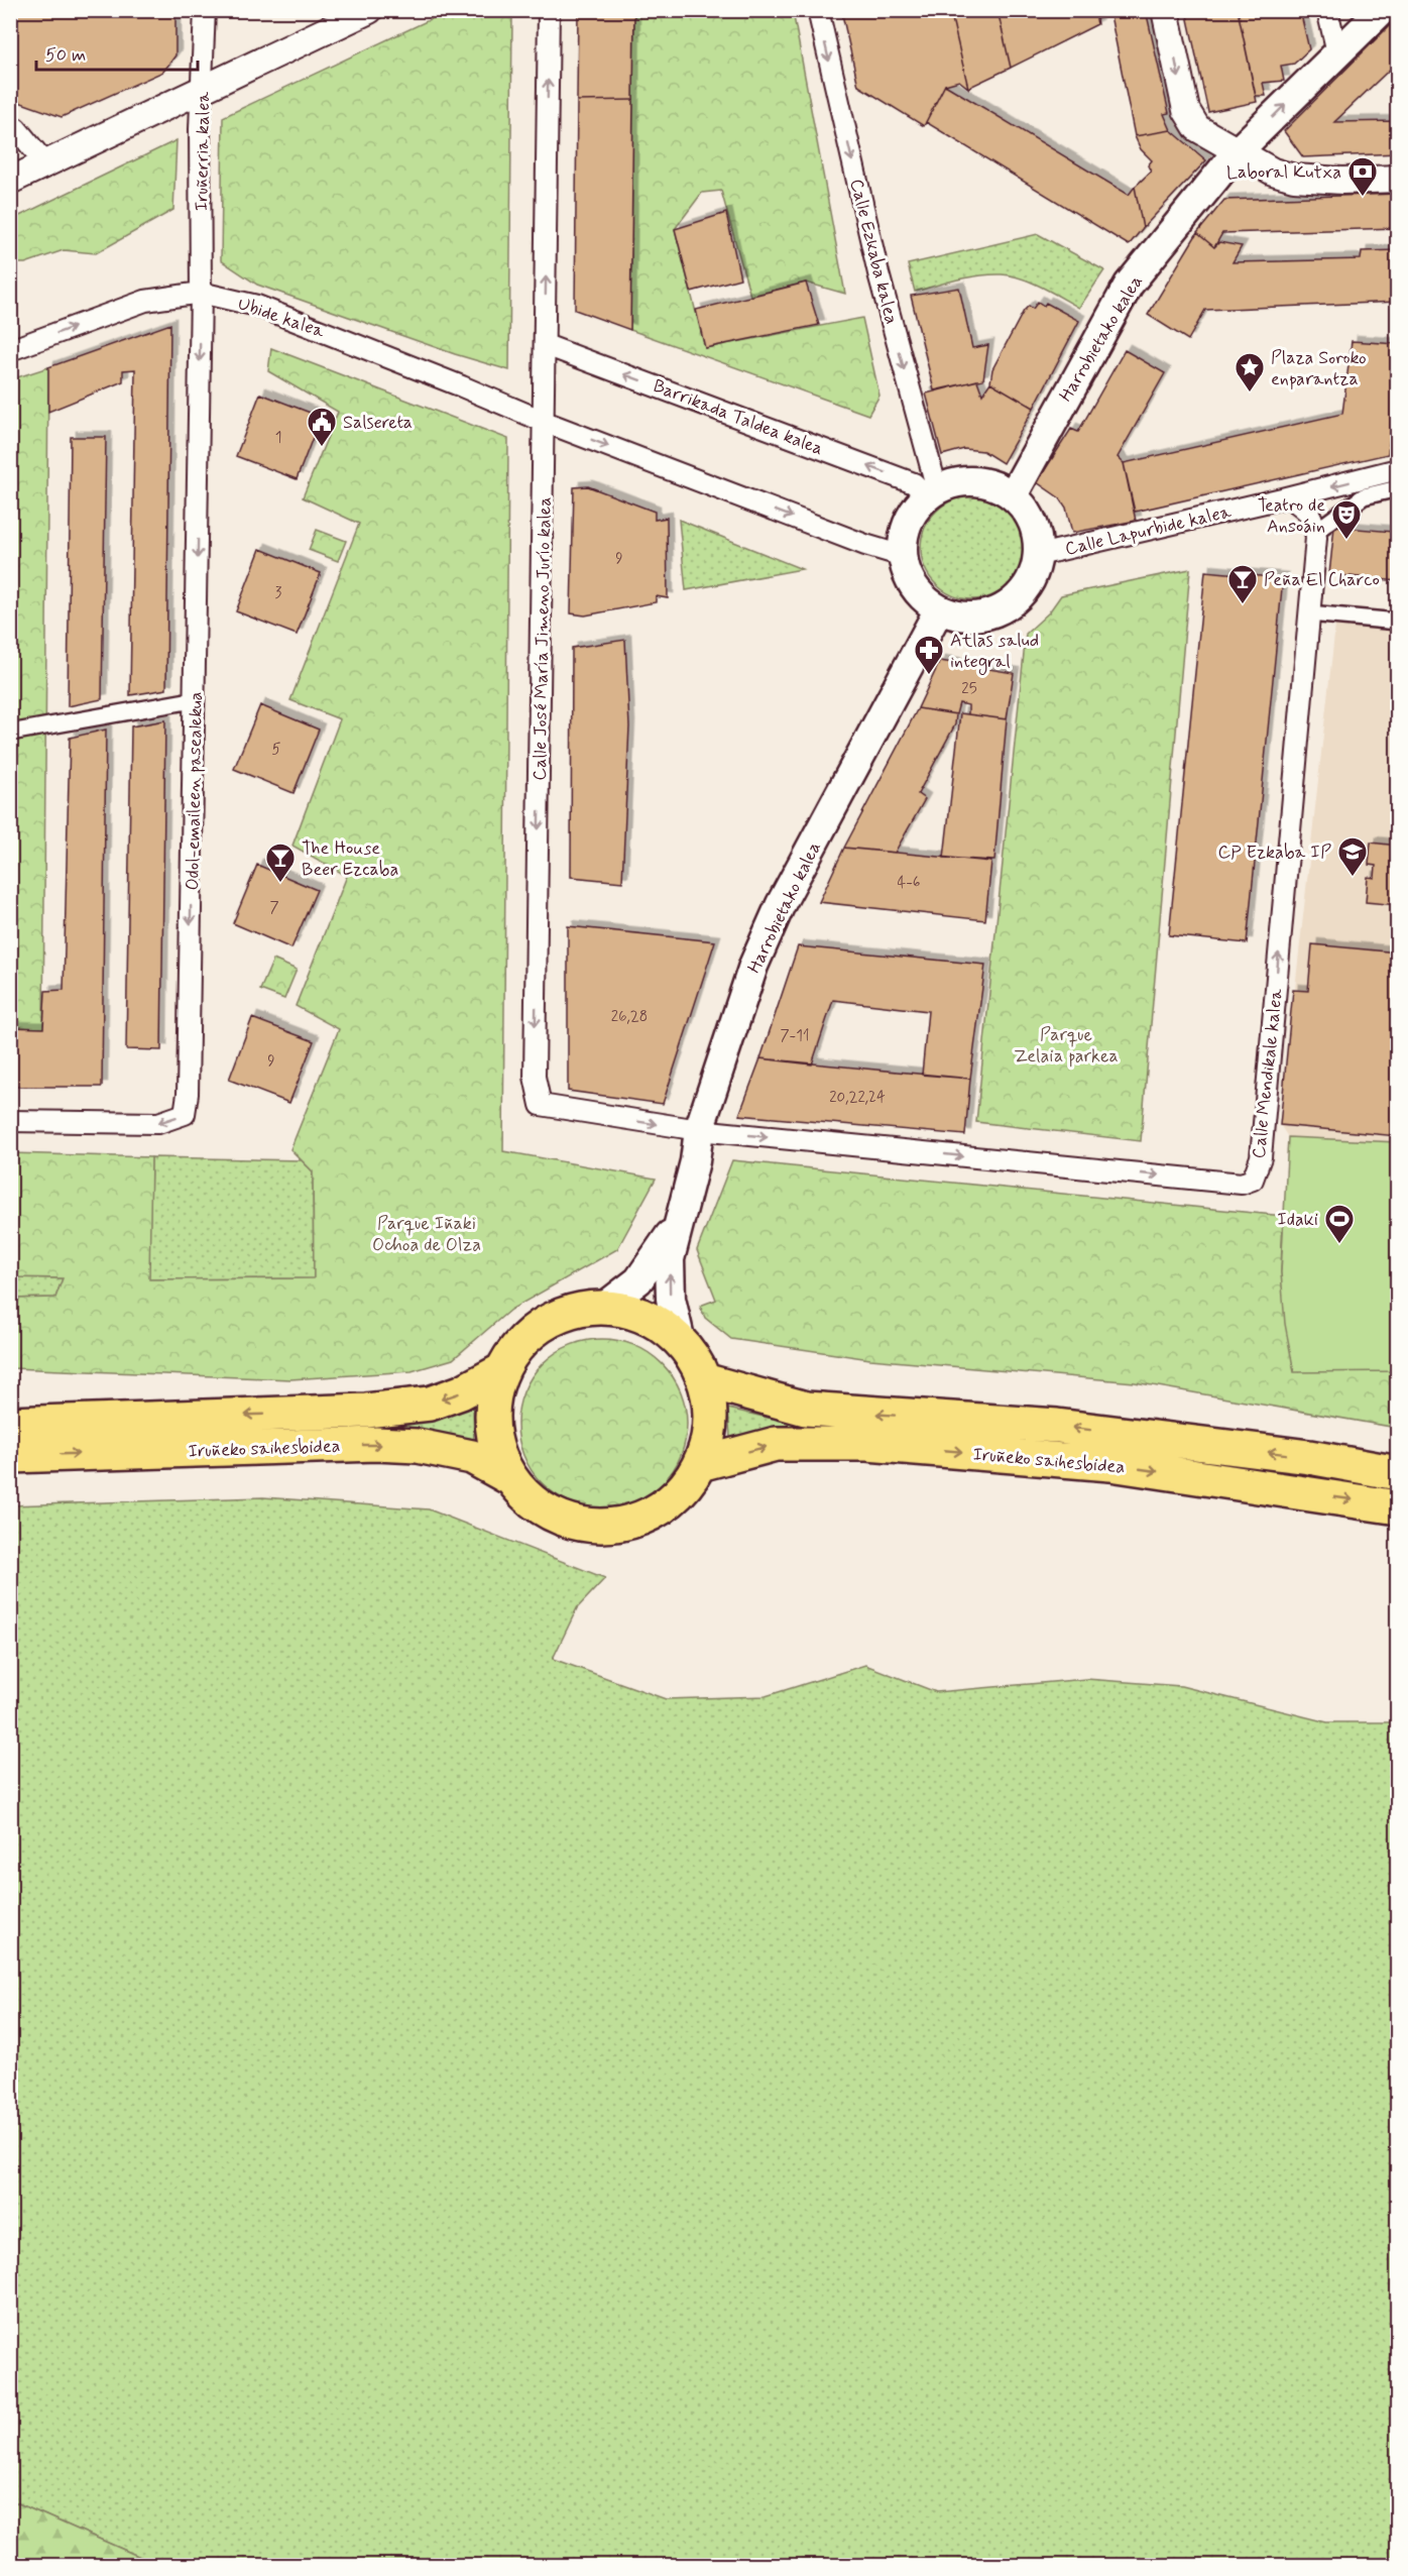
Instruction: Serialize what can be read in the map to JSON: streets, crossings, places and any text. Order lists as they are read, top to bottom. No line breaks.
{"streets":{"highway":["Iruñeko saihesbidea"],"main road":["Harrobietako kalea"],"street":["Iruñerria kalea","Calle Ezkaba kalea","Ubide kalea","Barrikada Taldea kalea","Calle Lapurbide kalea","Calle José María Jimeno Jurío kalea","Odol-emaileen pasealekua","Calle Mendikale kalea"]},"crossings":[["Iruñerria kalea","Ubide kalea"],["Iruñerria kalea","Odol-emaileen pasealekua"],["Calle Ezkaba kalea","Harrobietako kalea"],["Calle Ezkaba kalea","Barrikada Taldea kalea"],["Calle Ezkaba kalea","Calle Lapurbide kalea"],["Ubide kalea","Calle José María Jimeno Jurío kalea"],["Ubide kalea","Odol-emaileen pasealekua"],["Harrobietako kalea","Barrikada Taldea kalea"],["Harrobietako kalea","Calle Lapurbide kalea"],["Harrobietako kalea","Calle José María Jimeno Jurío kalea"],["Harrobietako kalea","Calle Mendikale kalea"],["Barrikada Taldea kalea","Calle Lapurbide kalea"],["Barrikada Taldea kalea","Calle José María Jimeno Jurío kalea"],["Calle José María Jimeno Jurío kalea","Calle Mendikale kalea"]],"one_way":["Calle Ezkaba kalea","Odol-emaileen pasealekua"],"parks":["Parque Zelaia parkea","Parque Iñaki Ochoa de Olza"],"places":{"bank":["Laboral Kutxa"],"place":["Plaza Soroko enparantza"],"public building":["Salsereta"],"theatre":["Teatro de Ansoáin"],"bar":["Peña El Charco","The House Beer Ezcaba"],"pharmacy":["Atlas salud integral"],"school or university":["CP Ezkaba IP"],"sports":["Idaki"]},"house_numbers":["1","9","3","25","5","4-6","7","26,28","7-11","9","20,22,24"],"scale_bar":"50 m"}
